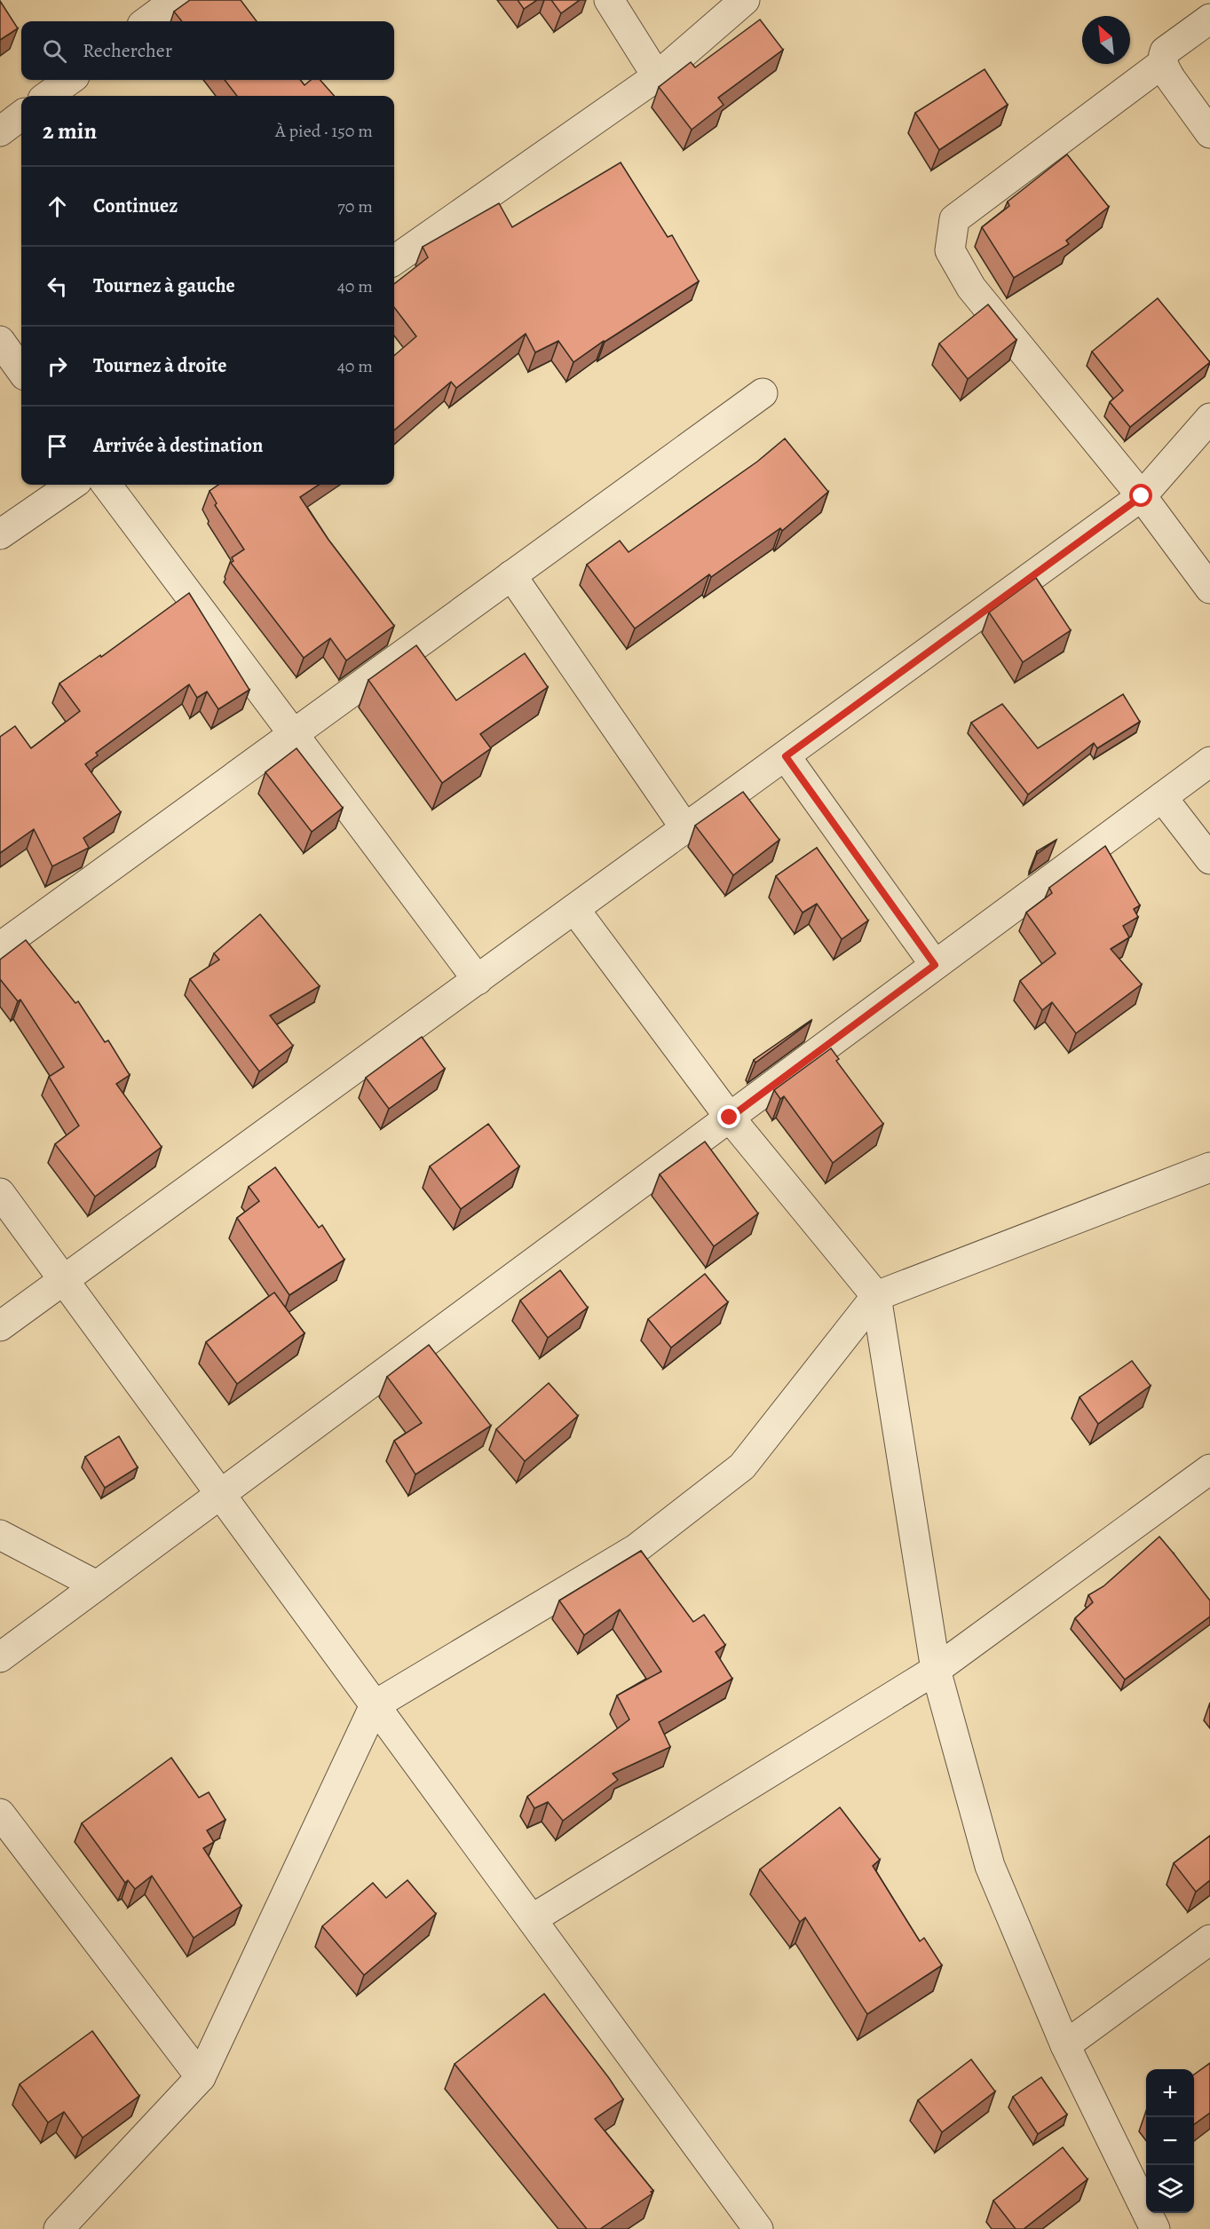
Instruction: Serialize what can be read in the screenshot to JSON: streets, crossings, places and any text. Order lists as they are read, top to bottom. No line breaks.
{"north":"top left","page":{"search":"Rechercher","heading":["2 min","À pied · 150 m"],"list":[["Continuez","70 m"],["Tournez à gauche","40 m"],["Tournez à droite","40 m"],"Arrivée à destination"],"map_buttons":["+","−"]}}
